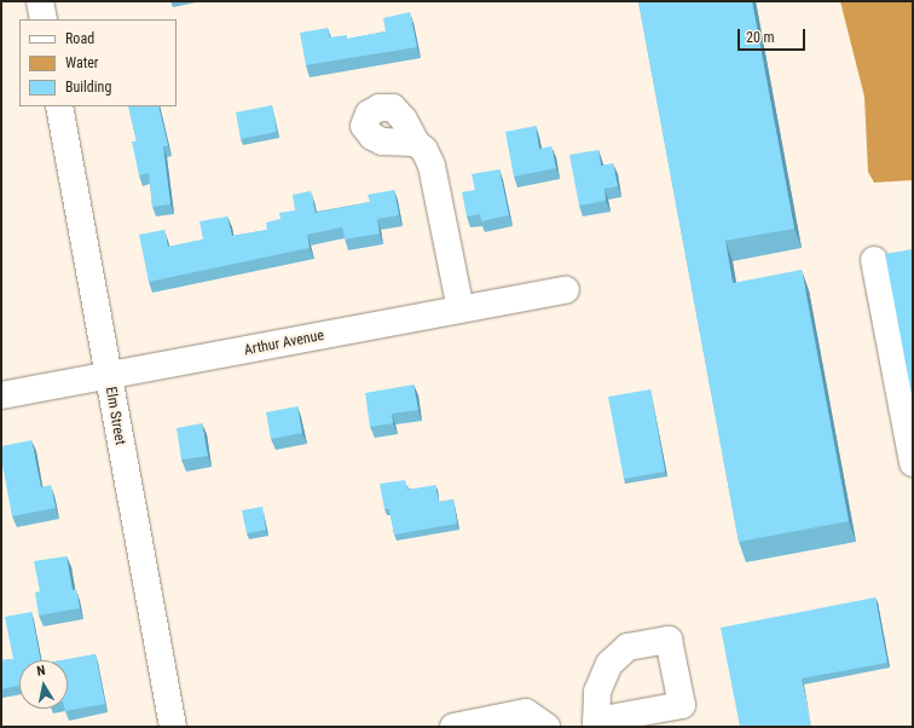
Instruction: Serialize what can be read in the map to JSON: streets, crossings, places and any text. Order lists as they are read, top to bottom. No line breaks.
{"streets":{"street":["Arthur Avenue","Elm Street"]},"crossings":[["Arthur Avenue","Elm Street"]],"legend":["Road","Water","Building"],"scale_bar":"20 m","north":"top"}
